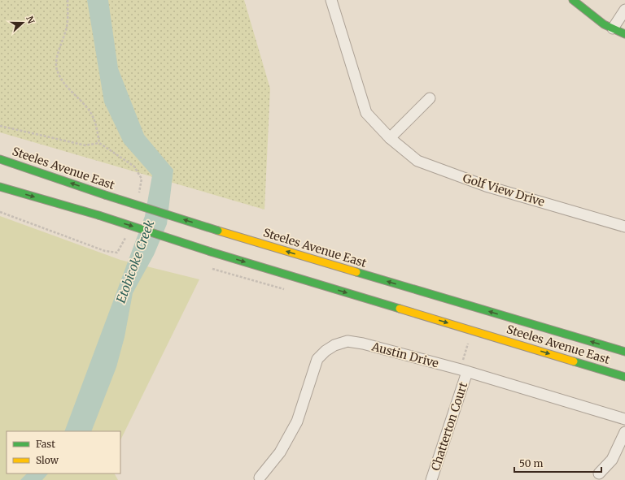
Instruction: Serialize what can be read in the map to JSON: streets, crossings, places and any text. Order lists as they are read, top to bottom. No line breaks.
{"streets":{"main road":["Steeles Avenue East"],"street":["Golf View Drive","Austin Drive","Chatterton Court"]},"crossings":[["Austin Drive","Chatterton Court"]],"water":["Etobicoke Creek"],"legend":["Fast","Slow"],"scale_bar":"50 m","north":"right"}
